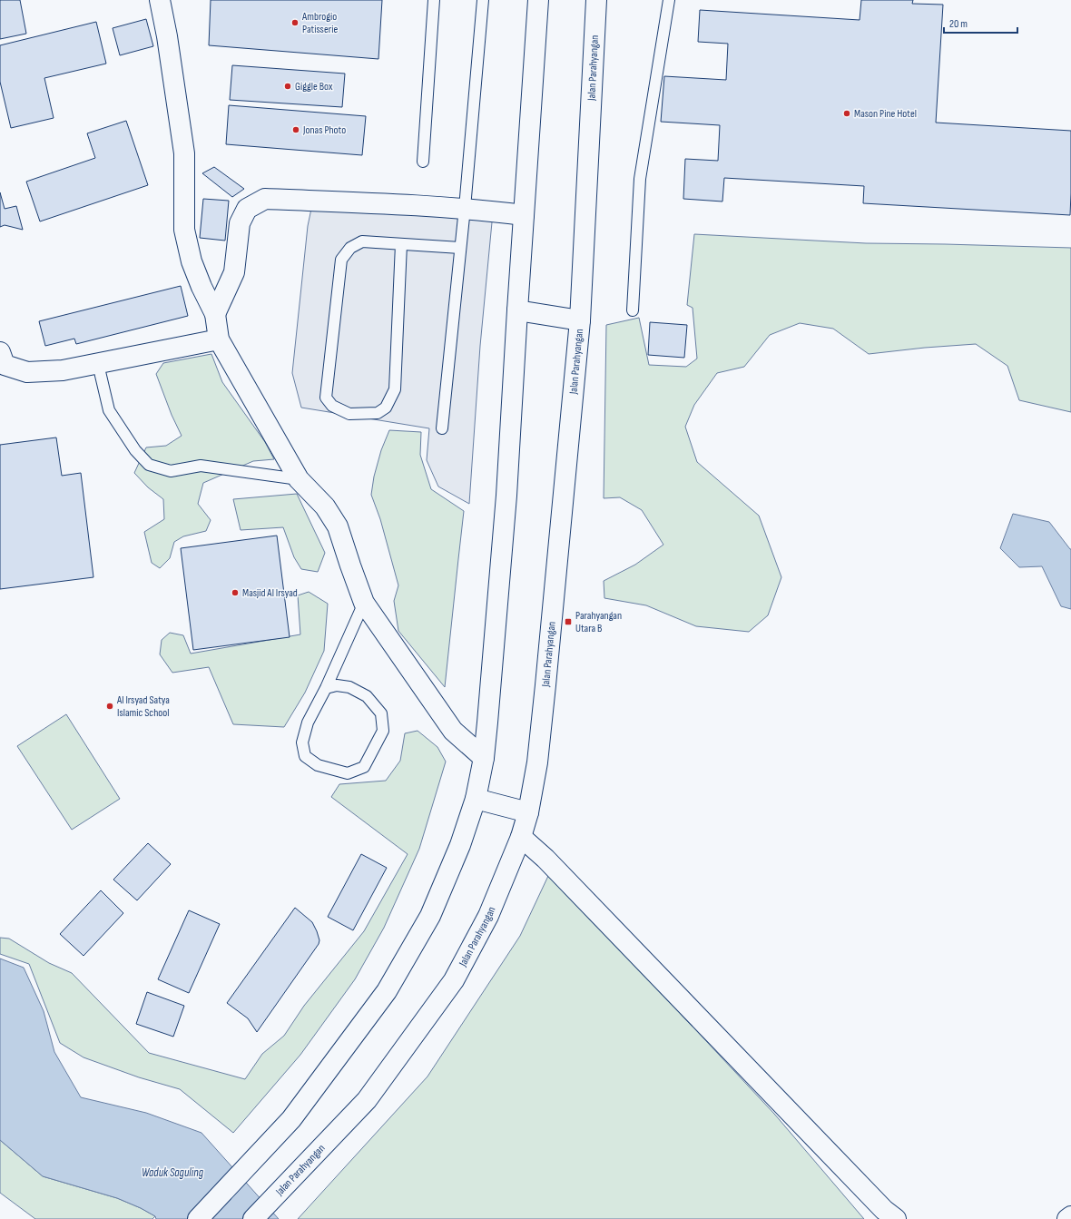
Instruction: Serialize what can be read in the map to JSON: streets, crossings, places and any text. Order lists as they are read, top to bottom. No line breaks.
{"streets":{"main road":["Jalan Parahyangan"]},"water":["Waduk Saguling"],"places":{"other":["Ambrogio Patisserie","Giggle Box","Mason Pine Hotel","Jonas Photo","Masjid Al Irsyad","Al Irsyad Satya Islamic School"],"transit":["Parahyangan Utara B"]},"scale_bar":"20 m"}
